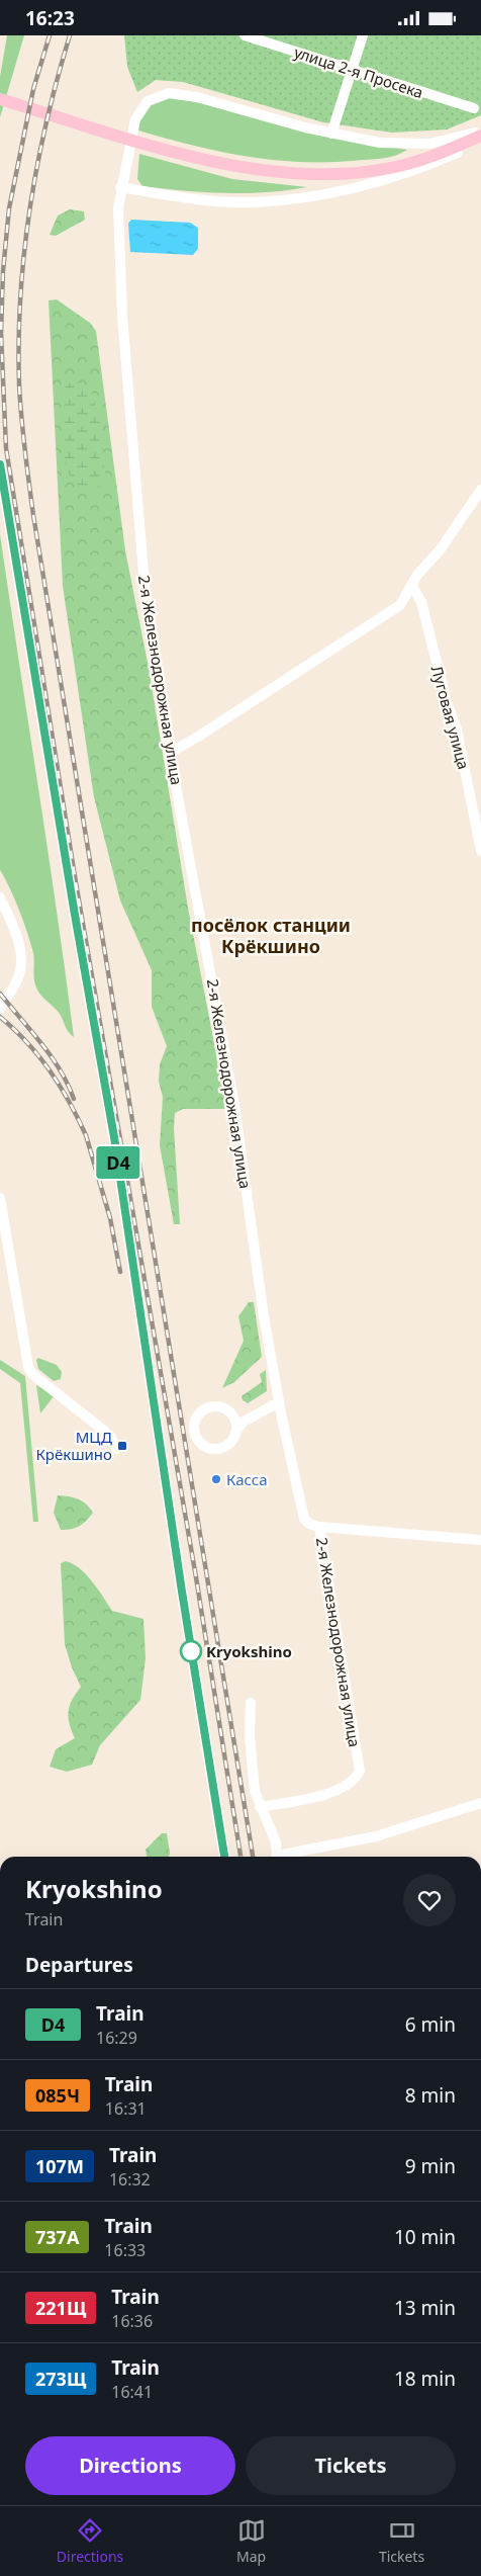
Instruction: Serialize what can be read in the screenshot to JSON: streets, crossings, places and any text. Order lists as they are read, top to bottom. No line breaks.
{"streets":{"street":["улица 2-я Просека","2-я Железнодорожная улица","Луговая улица"]},"districts":["посёлок станции Крёкшино"],"places":{"transit":["МЦД Крёкшино"],"other":["Касса","Kryokshino"]},"page":{"status":"16:23","on_map":"D4","heading":[["Kryokshino","Train"],"Departures"],"list":[{"mark":"D4","name":"Train","note":"16:29","value":"6 min"},{"mark":"085Ч","name":"Train","note":"16:31","value":"8 min"},{"mark":"107М","name":"Train","note":"16:32","value":"9 min"},{"mark":"737А","name":"Train","note":"16:33","value":"10 min"},{"mark":"221Щ","name":"Train","note":"16:36","value":"13 min"},{"mark":"273Щ","name":"Train","note":"16:41","value":"18 min"}],"buttons":["Directions","Tickets"],"tabs":["Directions","Map","Tickets"]}}
